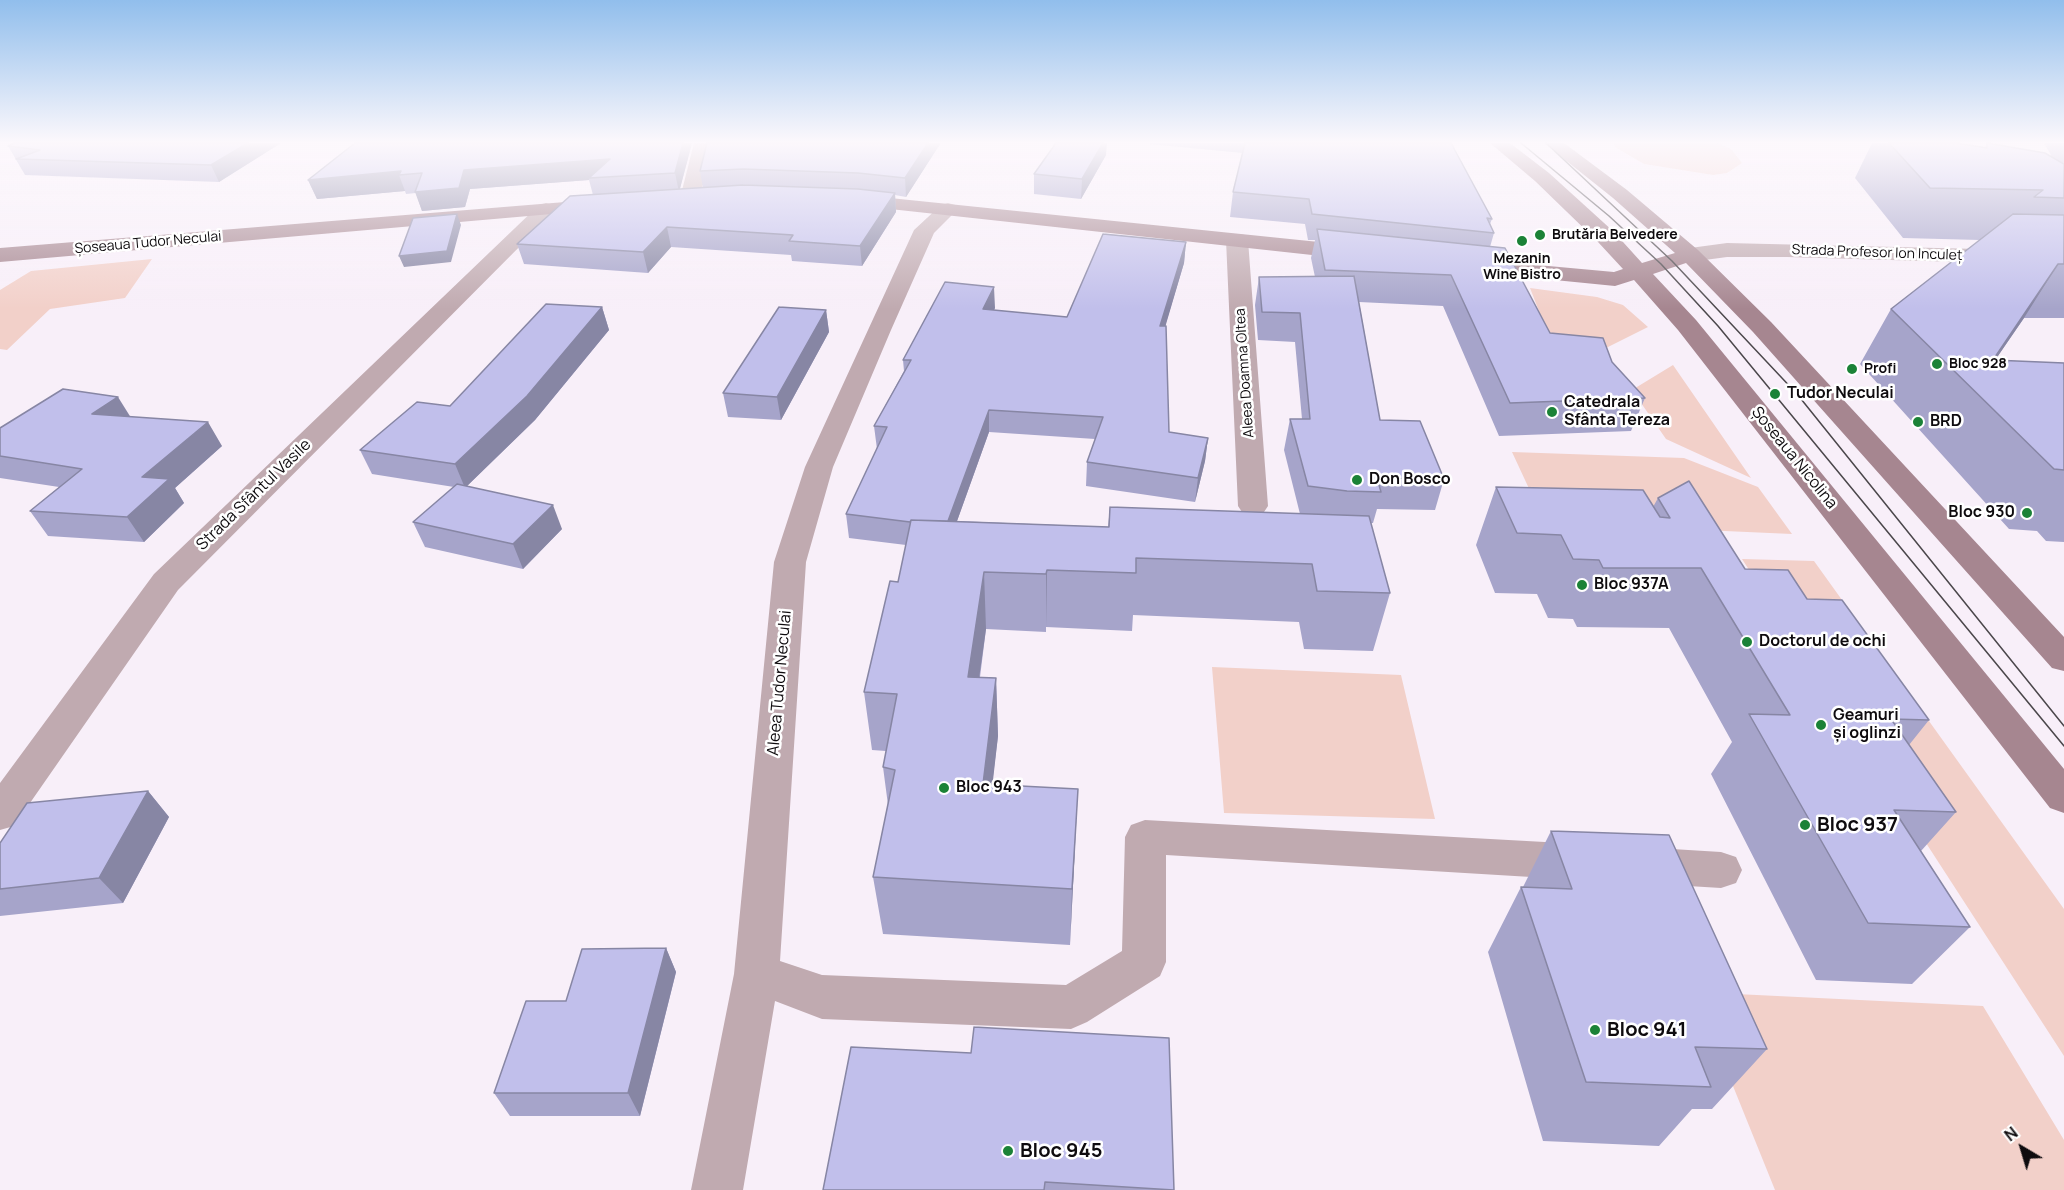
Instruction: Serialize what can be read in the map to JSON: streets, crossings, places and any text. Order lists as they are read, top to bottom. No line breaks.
{"streets":{"main road":["Șoseaua Tudor Neculai","Șoseaua Nicolina"],"street":["Strada Profesor Ion Inculeț","Aleea Doamna Oltea","Strada Sfântul Vasile","Aleea Tudor Neculai"]},"crossings":[["Șoseaua Tudor Neculai","Strada Sfântul Vasile"]],"places":["Brutăria Belvedere","Mezanin Wine Bistro","Bloc 928","Profi","Tudor Neculai","Catedrala Sfânta Tereza","BRD","Don Bosco","Bloc 930","Bloc 937A","Doctorul de ochi","Geamuri și oglinzi","Bloc 943","Bloc 937","Bloc 941","Bloc 945"],"north":"top left"}
